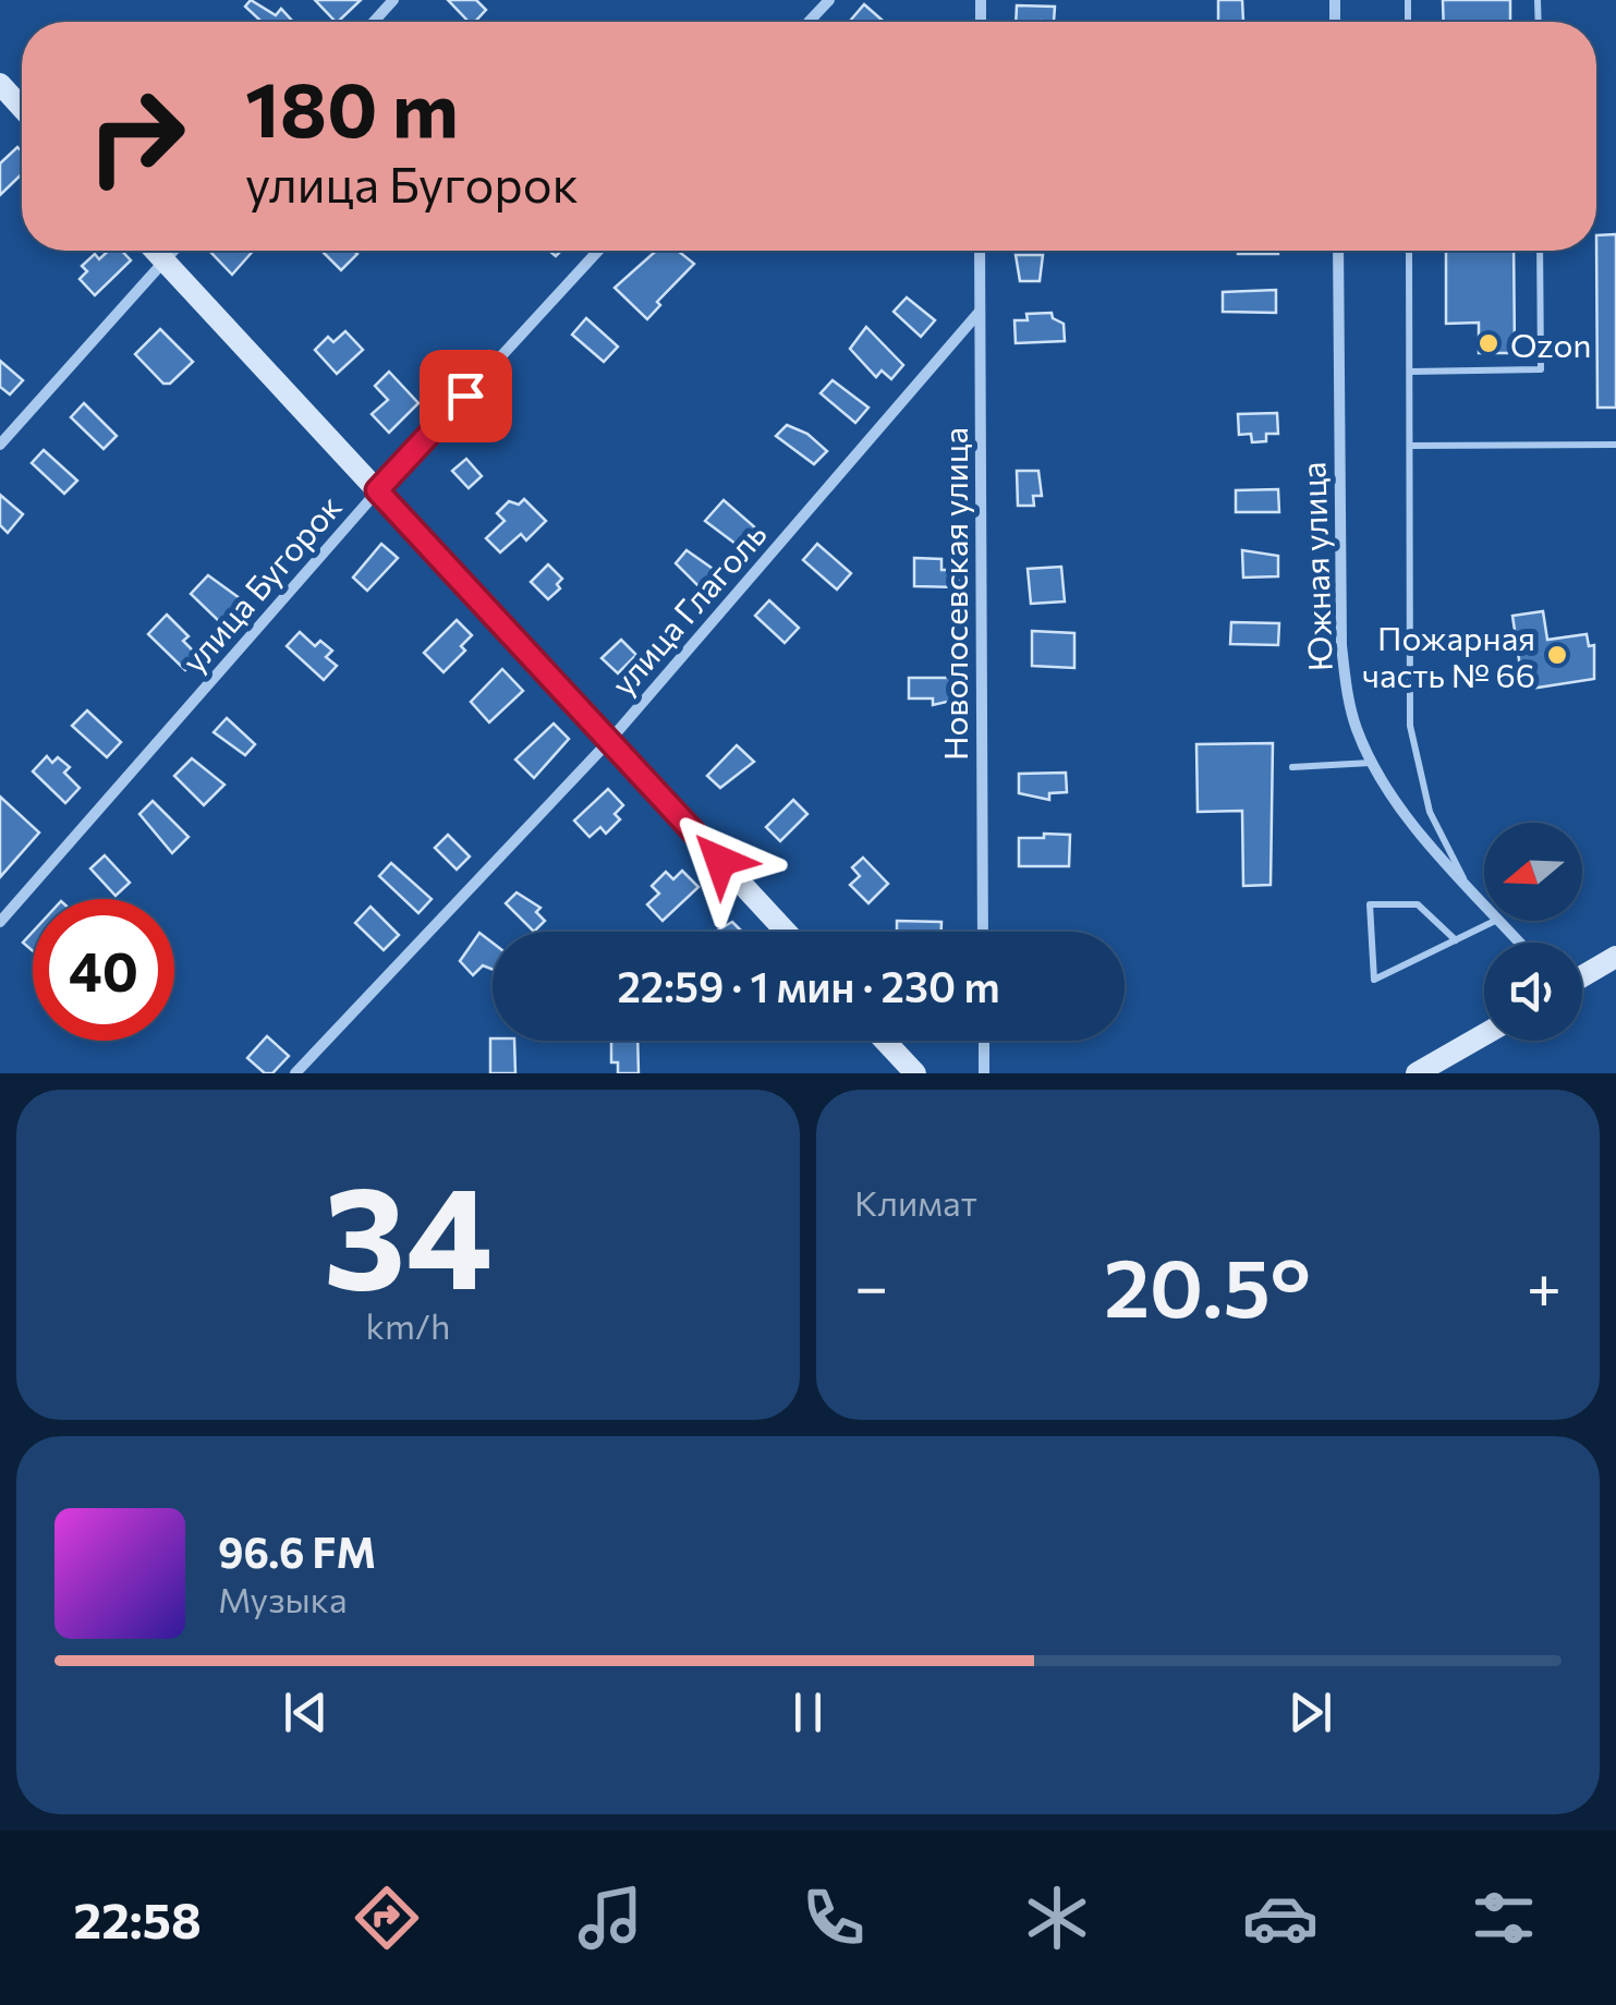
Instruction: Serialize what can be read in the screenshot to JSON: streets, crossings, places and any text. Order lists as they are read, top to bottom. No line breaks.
{"streets":{"street":["Южная улица","улица Бугорок","Новолосевская улица","улица Глаголь"]},"crossings":[["Новолосевская улица","улица Глаголь"]],"places":["Ozon","Пожарная часть № 66"],"north":"left","page":{"turn":["180 m","улица Бугорок"],"limit":"40","trip":"22:59 · 1 мин · 230 m","tile":[["34","km/h"],"Климат"],"heat":["−","20.5°","+"],"song":["96.6 FM","Музыка"],"tabs":"22:58"}}
